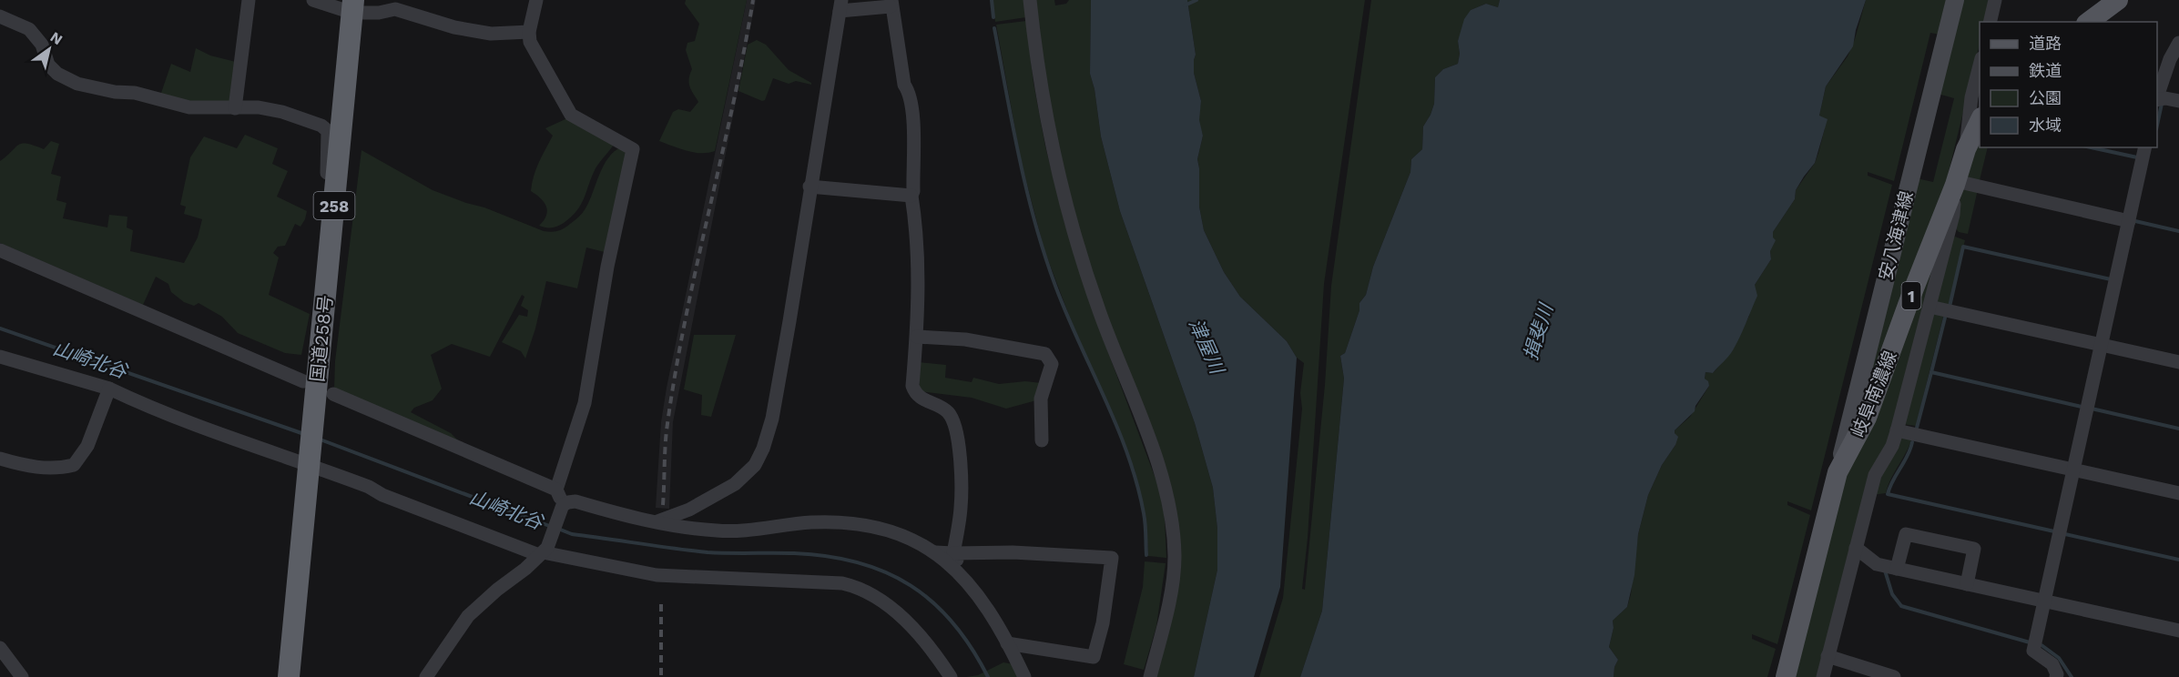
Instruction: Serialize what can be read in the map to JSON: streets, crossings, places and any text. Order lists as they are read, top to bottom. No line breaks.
{"streets":{"highway":["258","国道258号"],"main road":["安八海津線","1","岐阜南濃線"]},"crossings":[["安八海津線","岐阜南濃線"]],"water":["揖斐川","津屋川","山崎北谷"],"legend":["道路","鉄道","公園","水域"],"north":"top right"}
